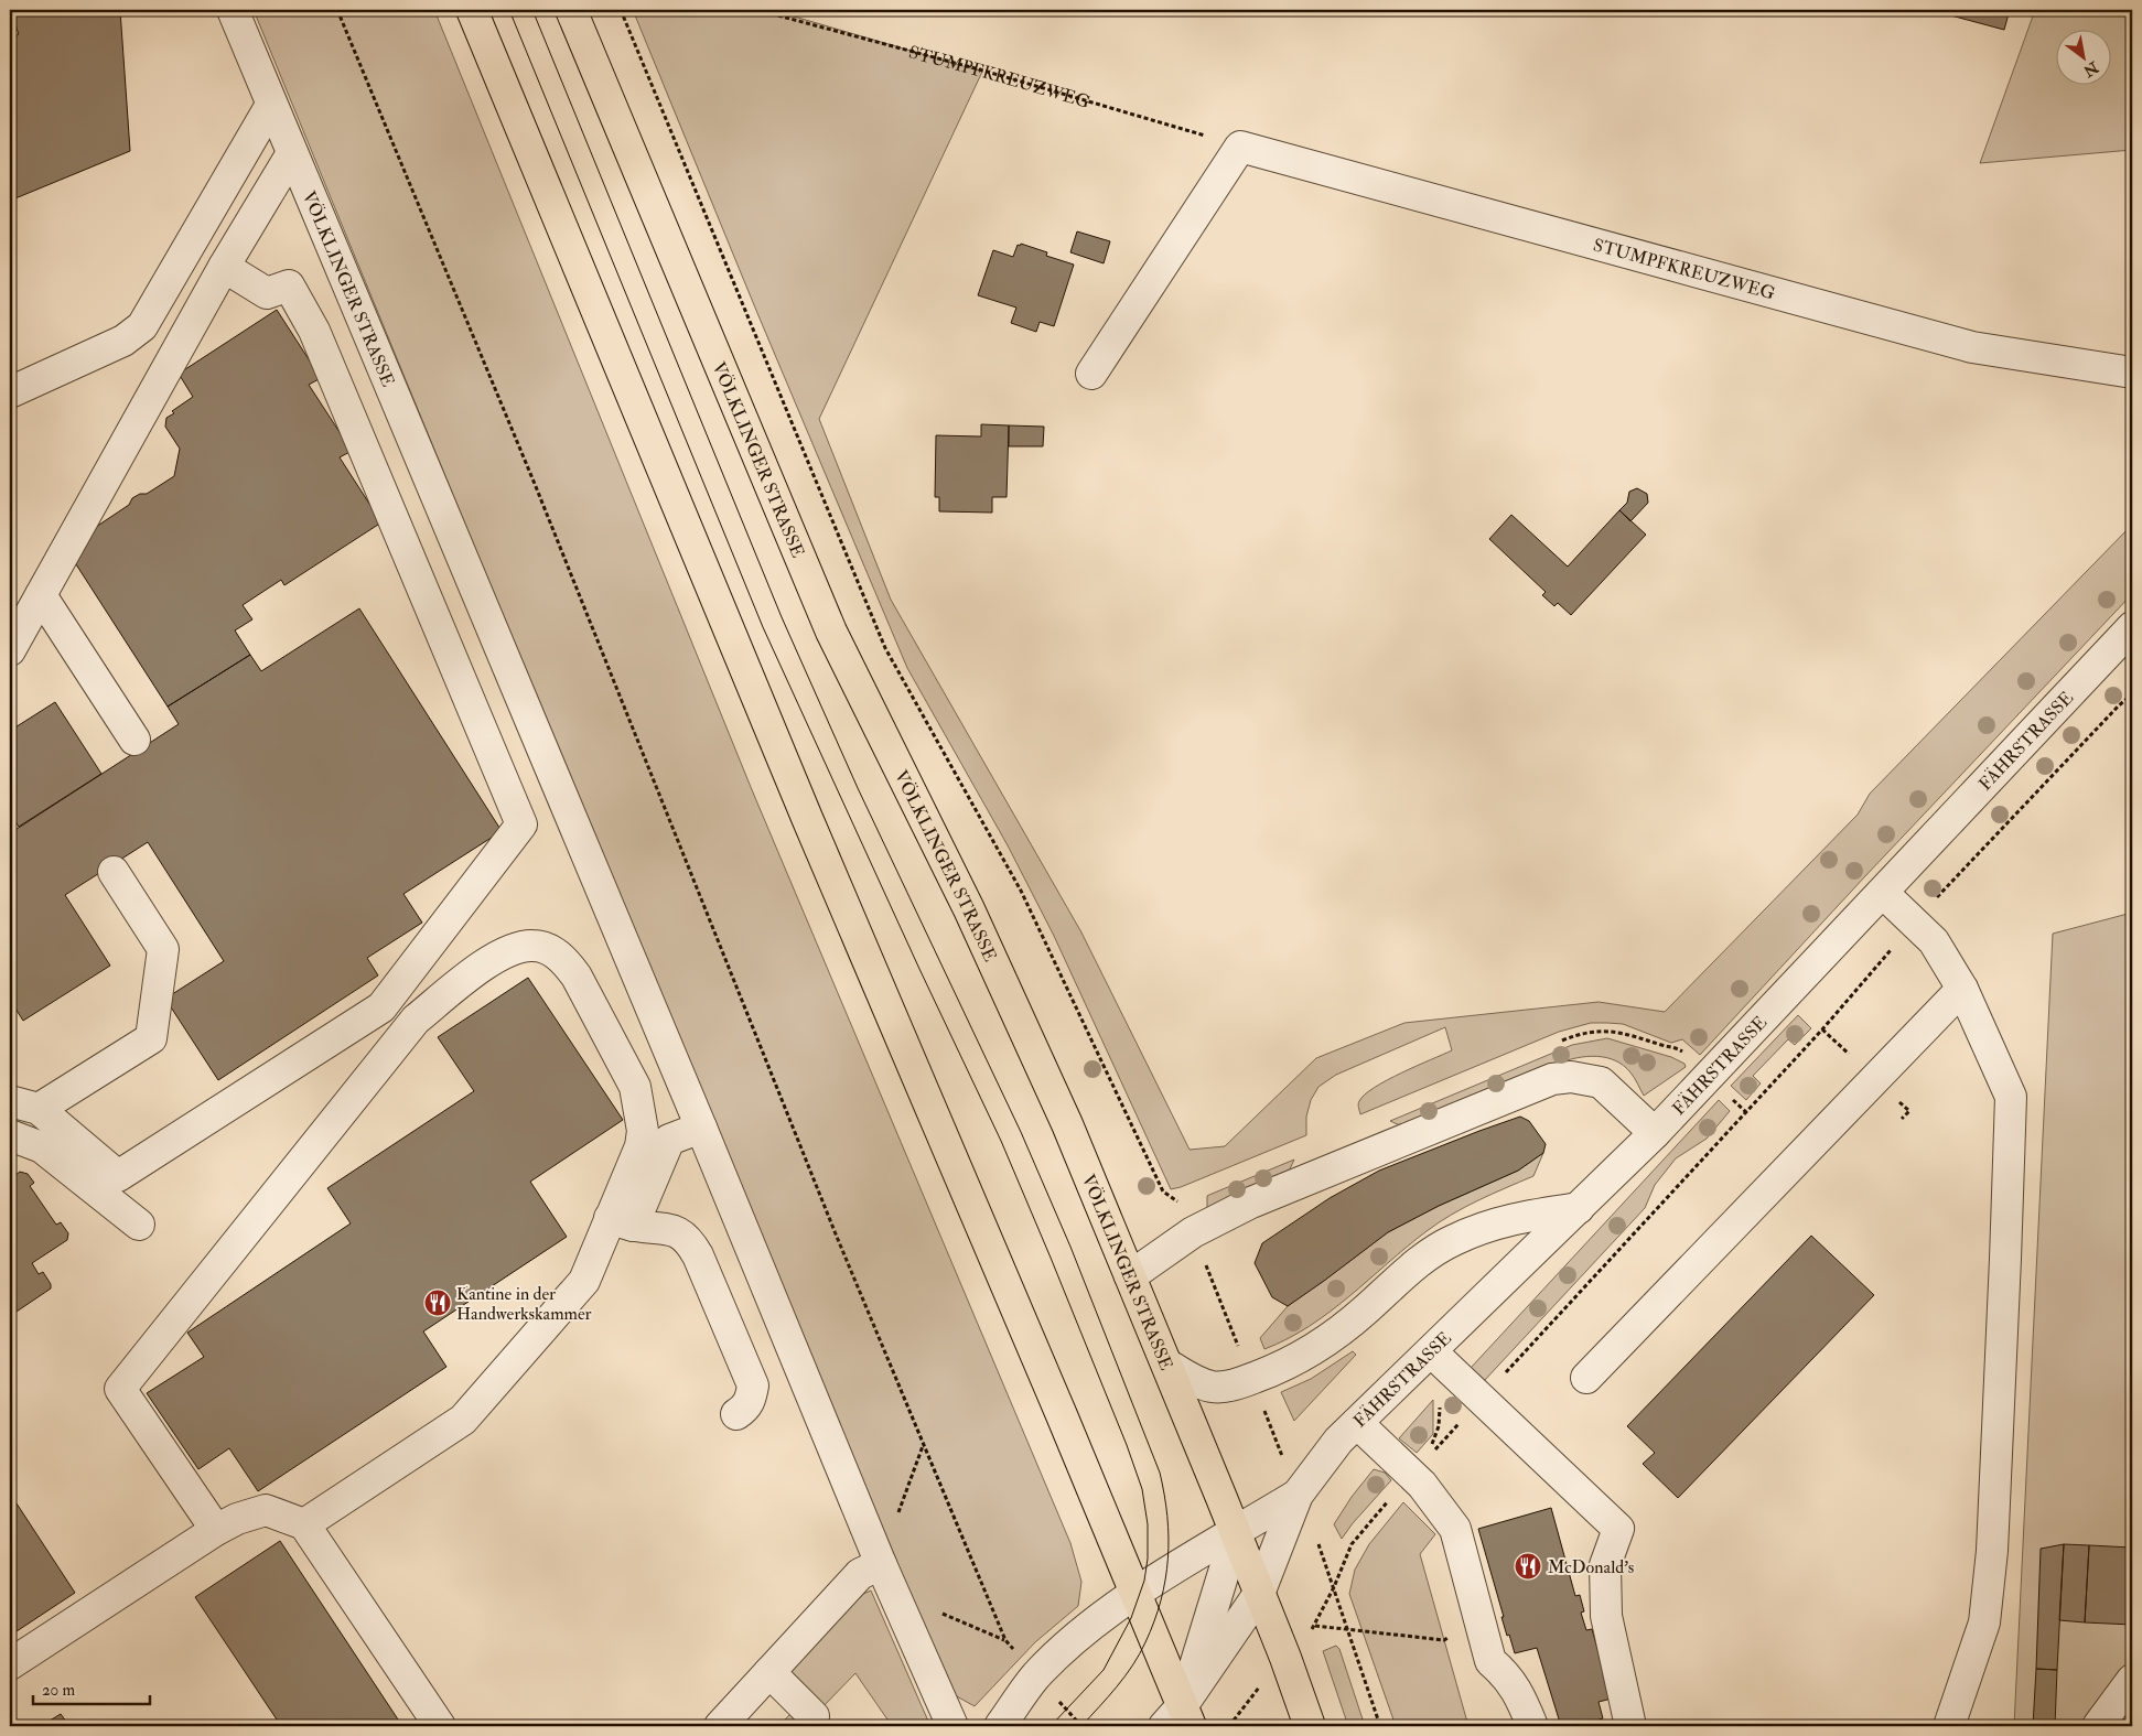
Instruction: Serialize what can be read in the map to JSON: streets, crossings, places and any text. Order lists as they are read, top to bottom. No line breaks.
{"streets":{"main road":["VÖLKLINGER STRASSE"],"street":["STUMPFKREUZWEG","FÄHRSTRASSE"]},"crossings":[["VÖLKLINGER STRASSE","FÄHRSTRASSE"]],"places":{"restaurant":["Kantine in der Handwerkskammer","McDonald's"]},"scale_bar":"20 m","north":"bottom right"}
